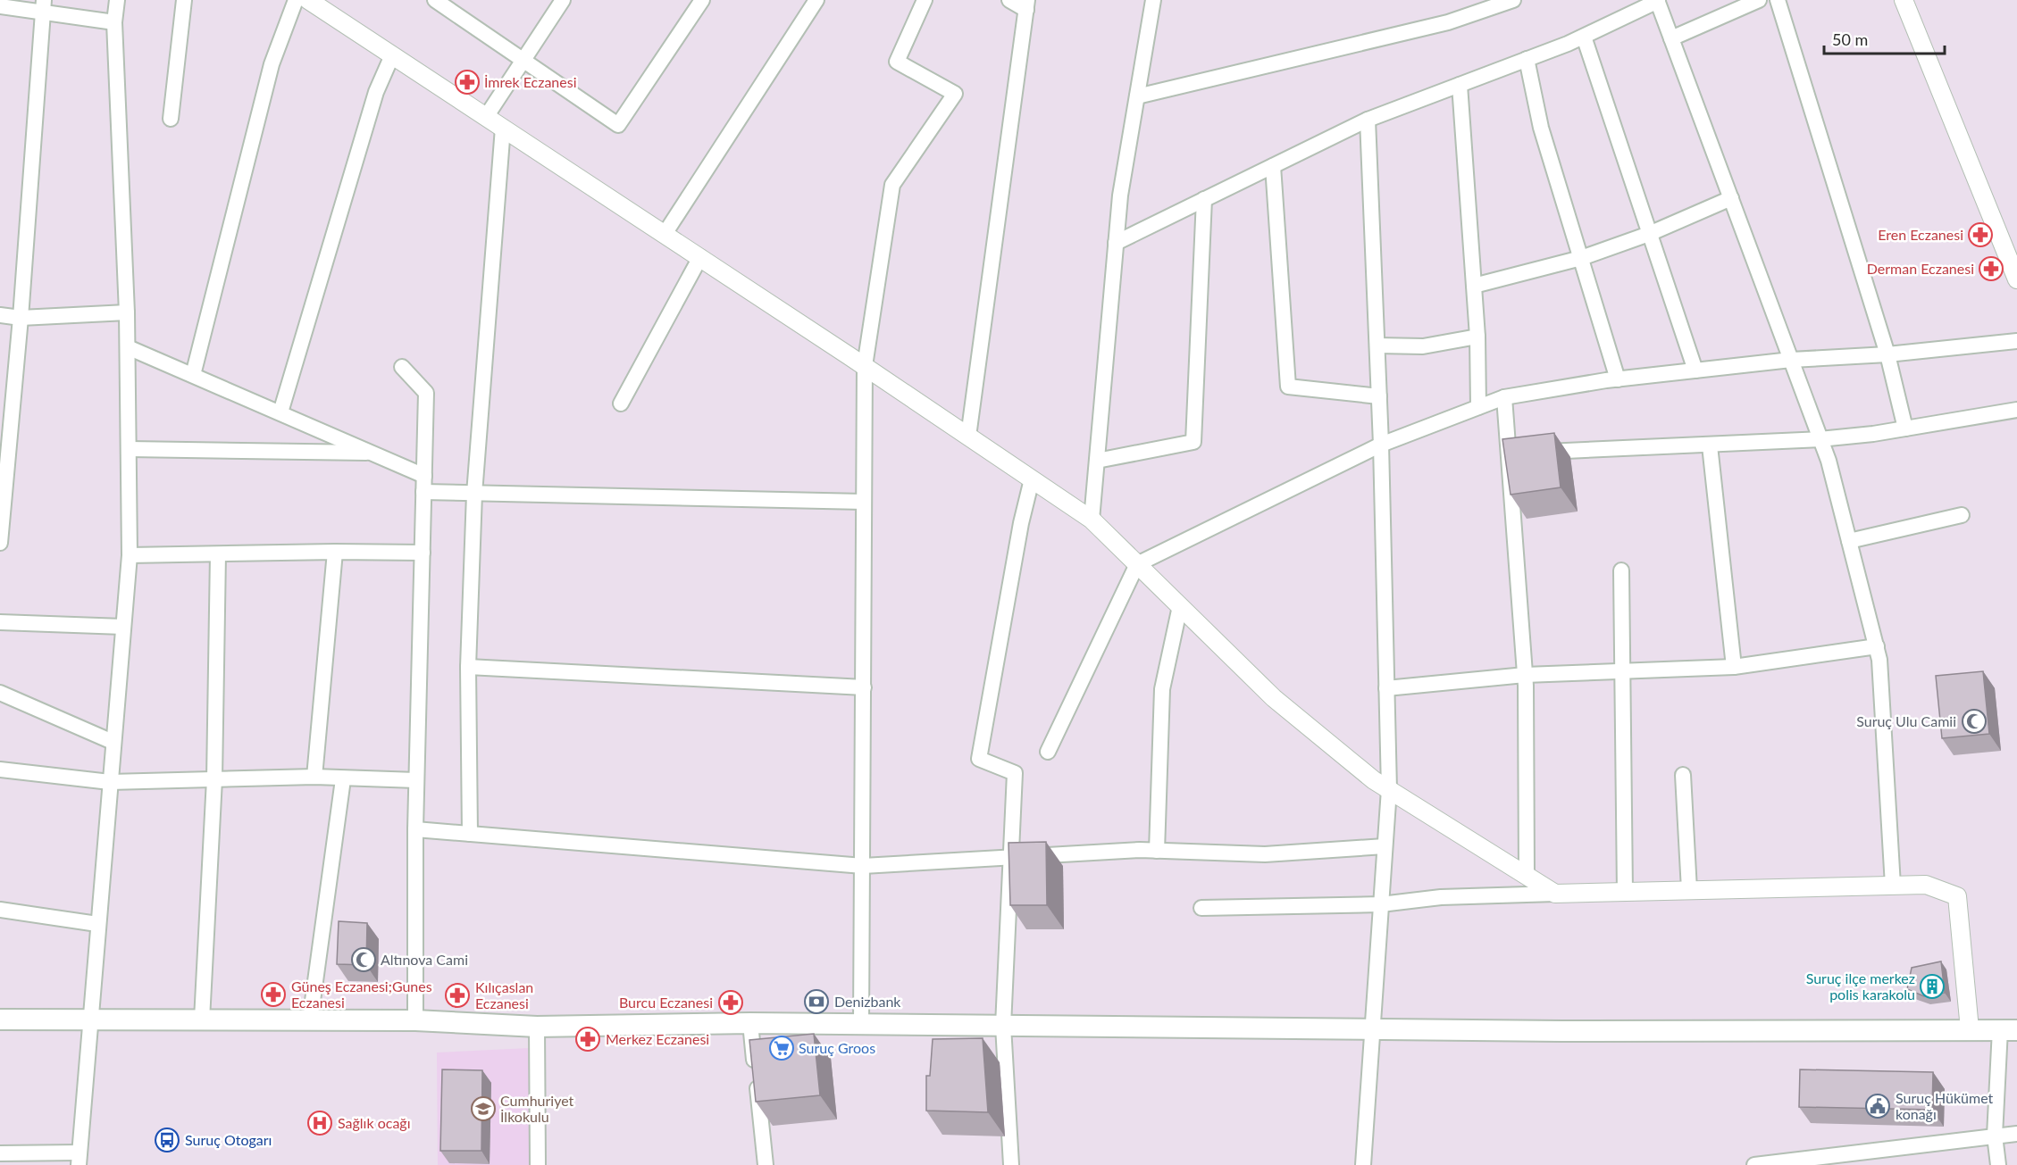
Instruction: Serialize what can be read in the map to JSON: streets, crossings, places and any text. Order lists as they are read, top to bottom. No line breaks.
{"places":{"pharmacy":["İmrek Eczanesi","Eren Eczanesi","Derman Eczanesi","Güneş Eczanesi;Gunes Eczanesi","Kılıçaslan Eczanesi","Burcu Eczanesi","Merkez Eczanesi"],"mosque":["Suruç Ulu Camii","Altınova Cami"],"building":["Suruç ilçe merkez polis karakolu"],"bank":["Denizbank"],"supermarket":["Suruç Groos"],"public building":["Suruç Hükümet konağı"],"school or university":["Cumhuriyet İlkokulu"],"hospital":["Sağlık ocağı"],"bus stop":["Suruç Otogarı"]},"scale_bar":"50 m"}
